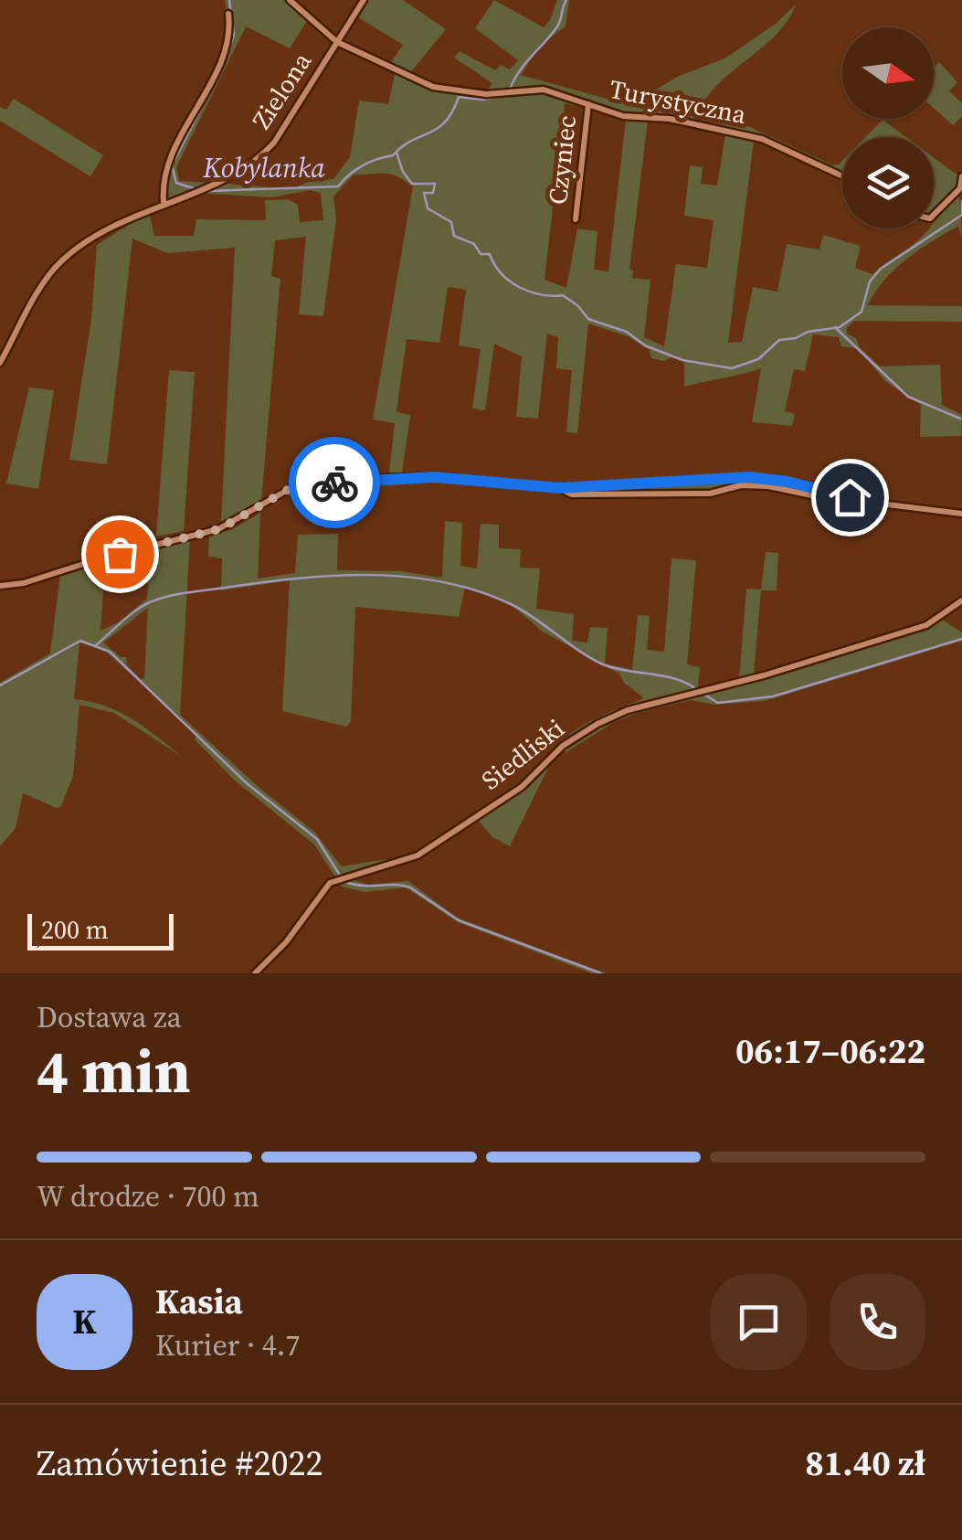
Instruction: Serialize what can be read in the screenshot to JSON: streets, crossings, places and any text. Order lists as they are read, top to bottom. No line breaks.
{"streets":{"street":["Zielona","Turystyczna","Czyniec","Siedliski"]},"crossings":[["Zielona","Turystyczna"],["Turystyczna","Czyniec"]],"water":["Kobylanka"],"scale_bar":"200 m","north":"right","page":{"scale":"200 m","heading":["4 min","Dostawa za","06:17–06:22"],"panel":["Kasia","Kurier · 4.7","Zamówienie #2022","81.40 zł"],"bar":"W drodze · 700 m","round":"K"}}
